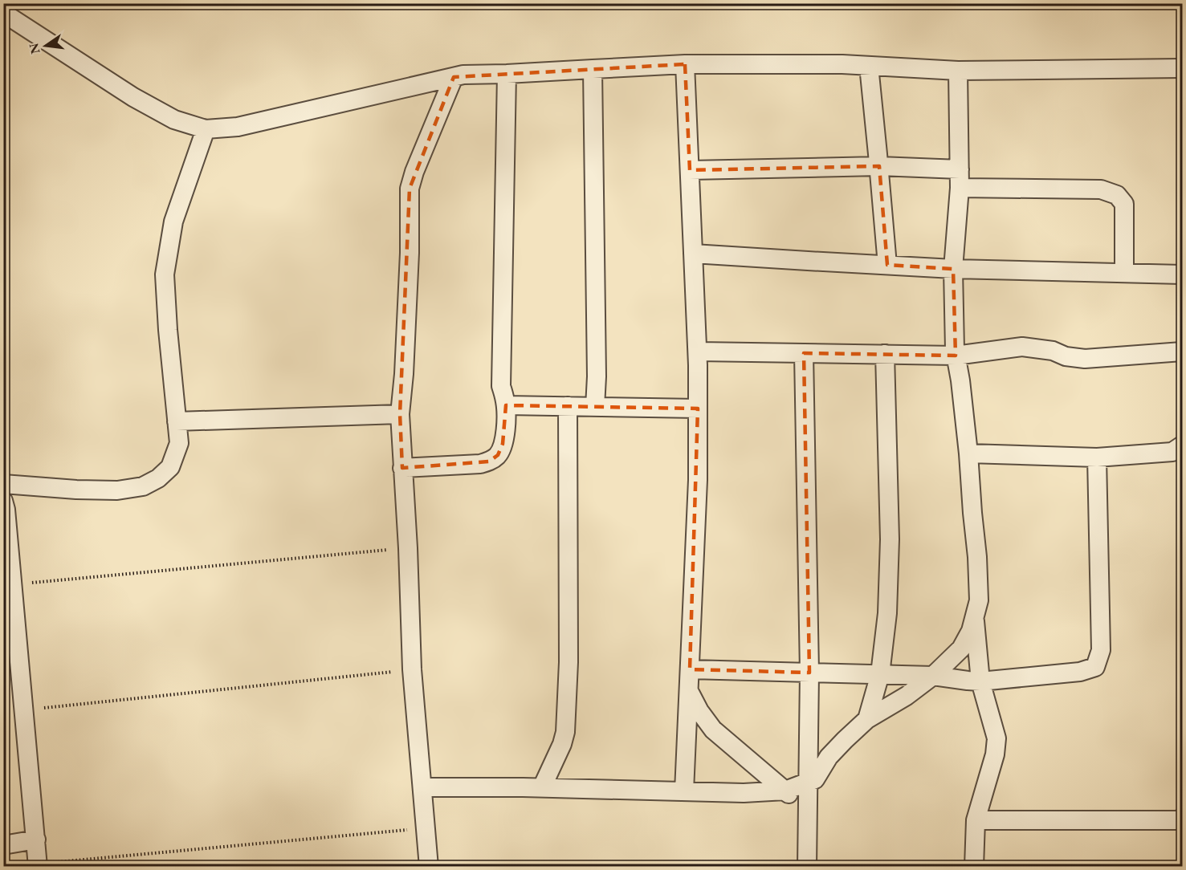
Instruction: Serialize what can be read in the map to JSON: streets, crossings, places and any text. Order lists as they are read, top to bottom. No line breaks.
{"north":"left"}
